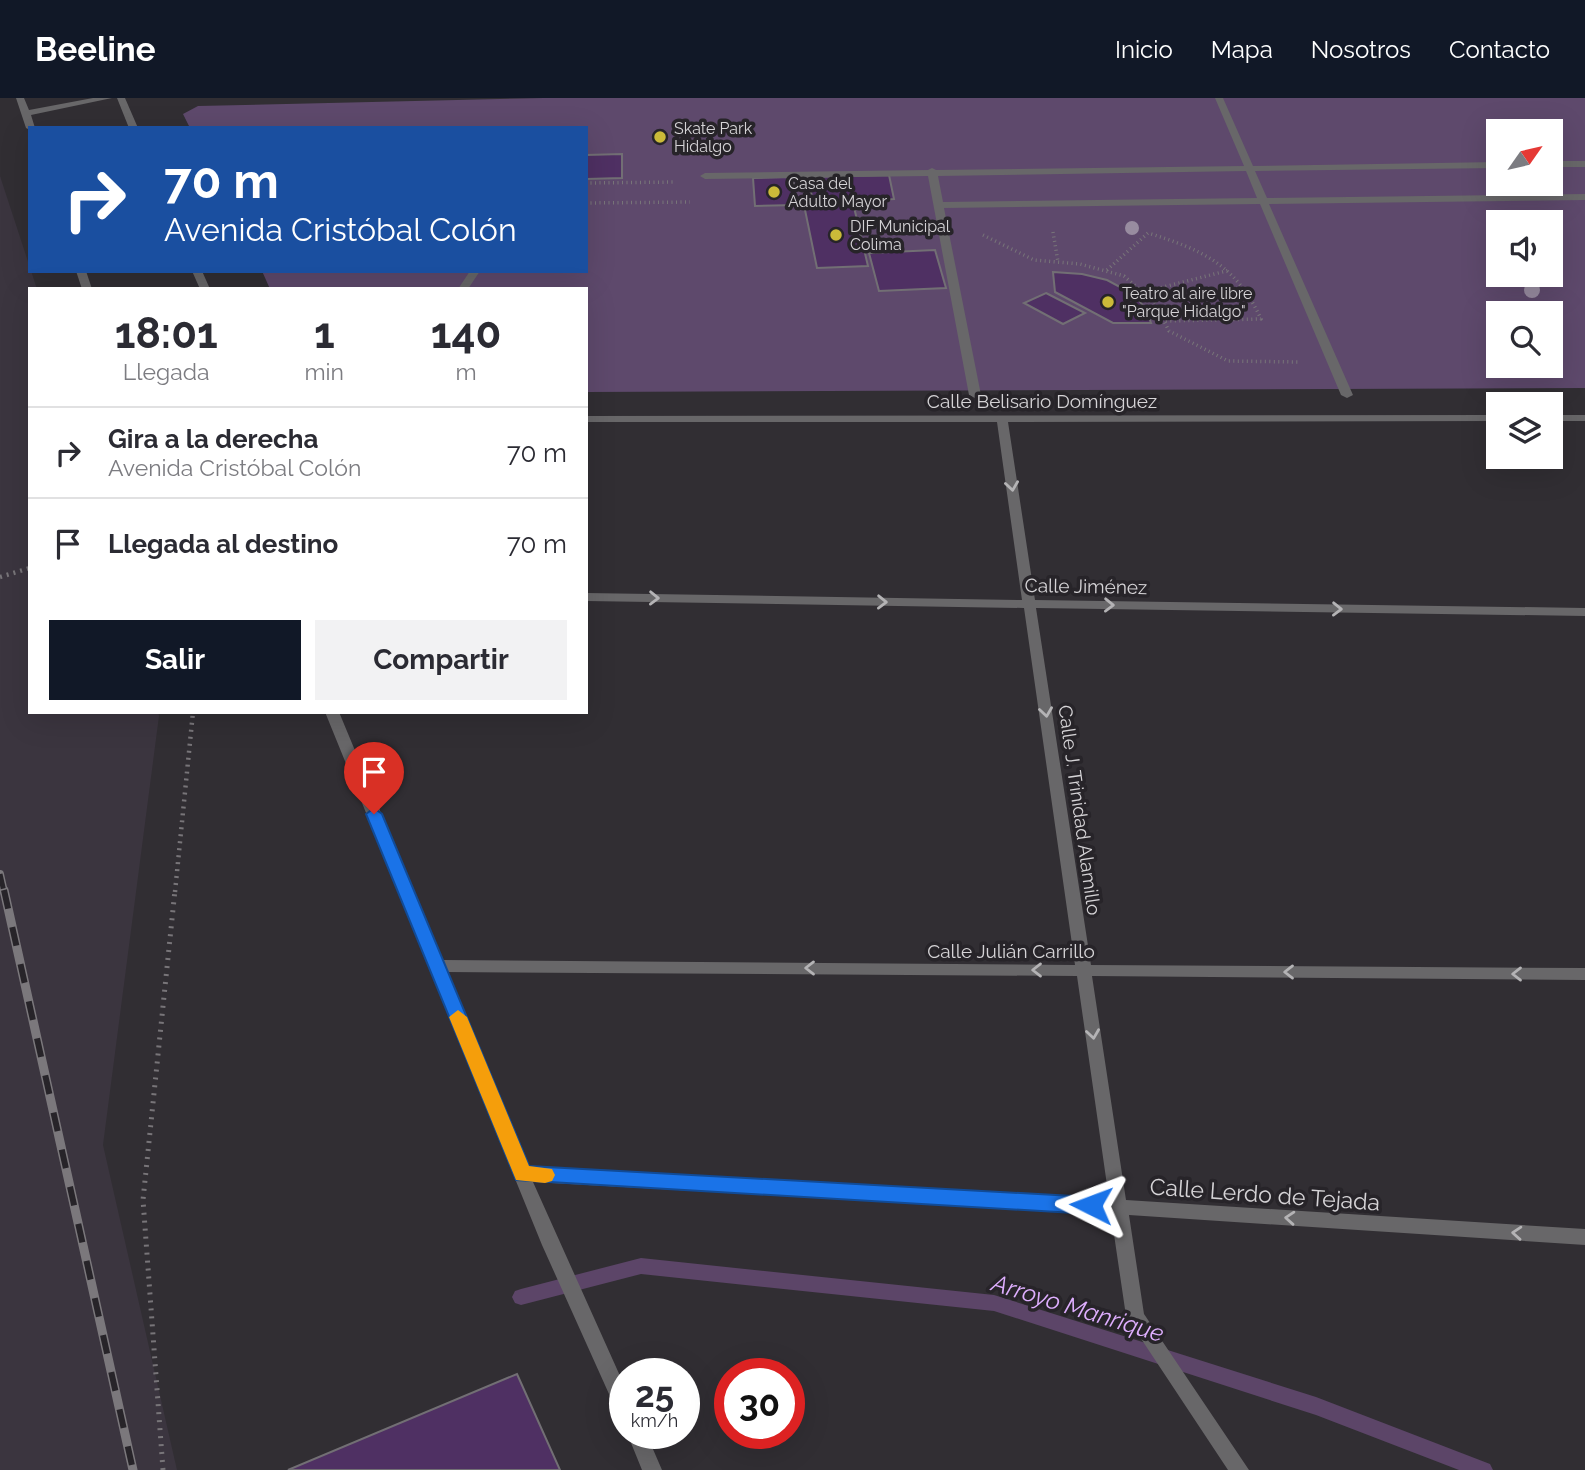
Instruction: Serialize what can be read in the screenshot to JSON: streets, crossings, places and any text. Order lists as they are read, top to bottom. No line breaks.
{"streets":{"street":["Calle Belisario Domínguez","Calle Jiménez","Calle J. Trinidad Alamillo","Calle Julián Carrillo","Calle Lerdo de Tejada"]},"crossings":[["Calle Belisario Domínguez","Calle J. Trinidad Alamillo"],["Calle Jiménez","Calle J. Trinidad Alamillo"],["Calle J. Trinidad Alamillo","Calle Julián Carrillo"],["Calle J. Trinidad Alamillo","Calle Lerdo de Tejada"]],"one_way":["Calle Jiménez","Calle J. Trinidad Alamillo","Calle Julián Carrillo","Calle Lerdo de Tejada"],"water":["Arroyo Manrique"],"places":["Skate Park Hidalgo","Casa del Adulto Mayor","DIF Municipal Colima","Teatro al aire libre \"Parque Hidalgo\""],"north":"top right","page":{"header":"Beeline","nav":["Inicio","Mapa","Nosotros","Contacto"],"turn":["70 m","Avenida Cristóbal Colón"],"eta":["18:01","Llegada","1","min","140","m"],"list":[{"name":"Gira a la derecha","note":"Avenida Cristóbal Colón","value":"70 m"},{"name":"Llegada al destino","value":"70 m"}],"buttons":["Salir","Compartir"],"speed":"25 km/h","limit":"30"}}
